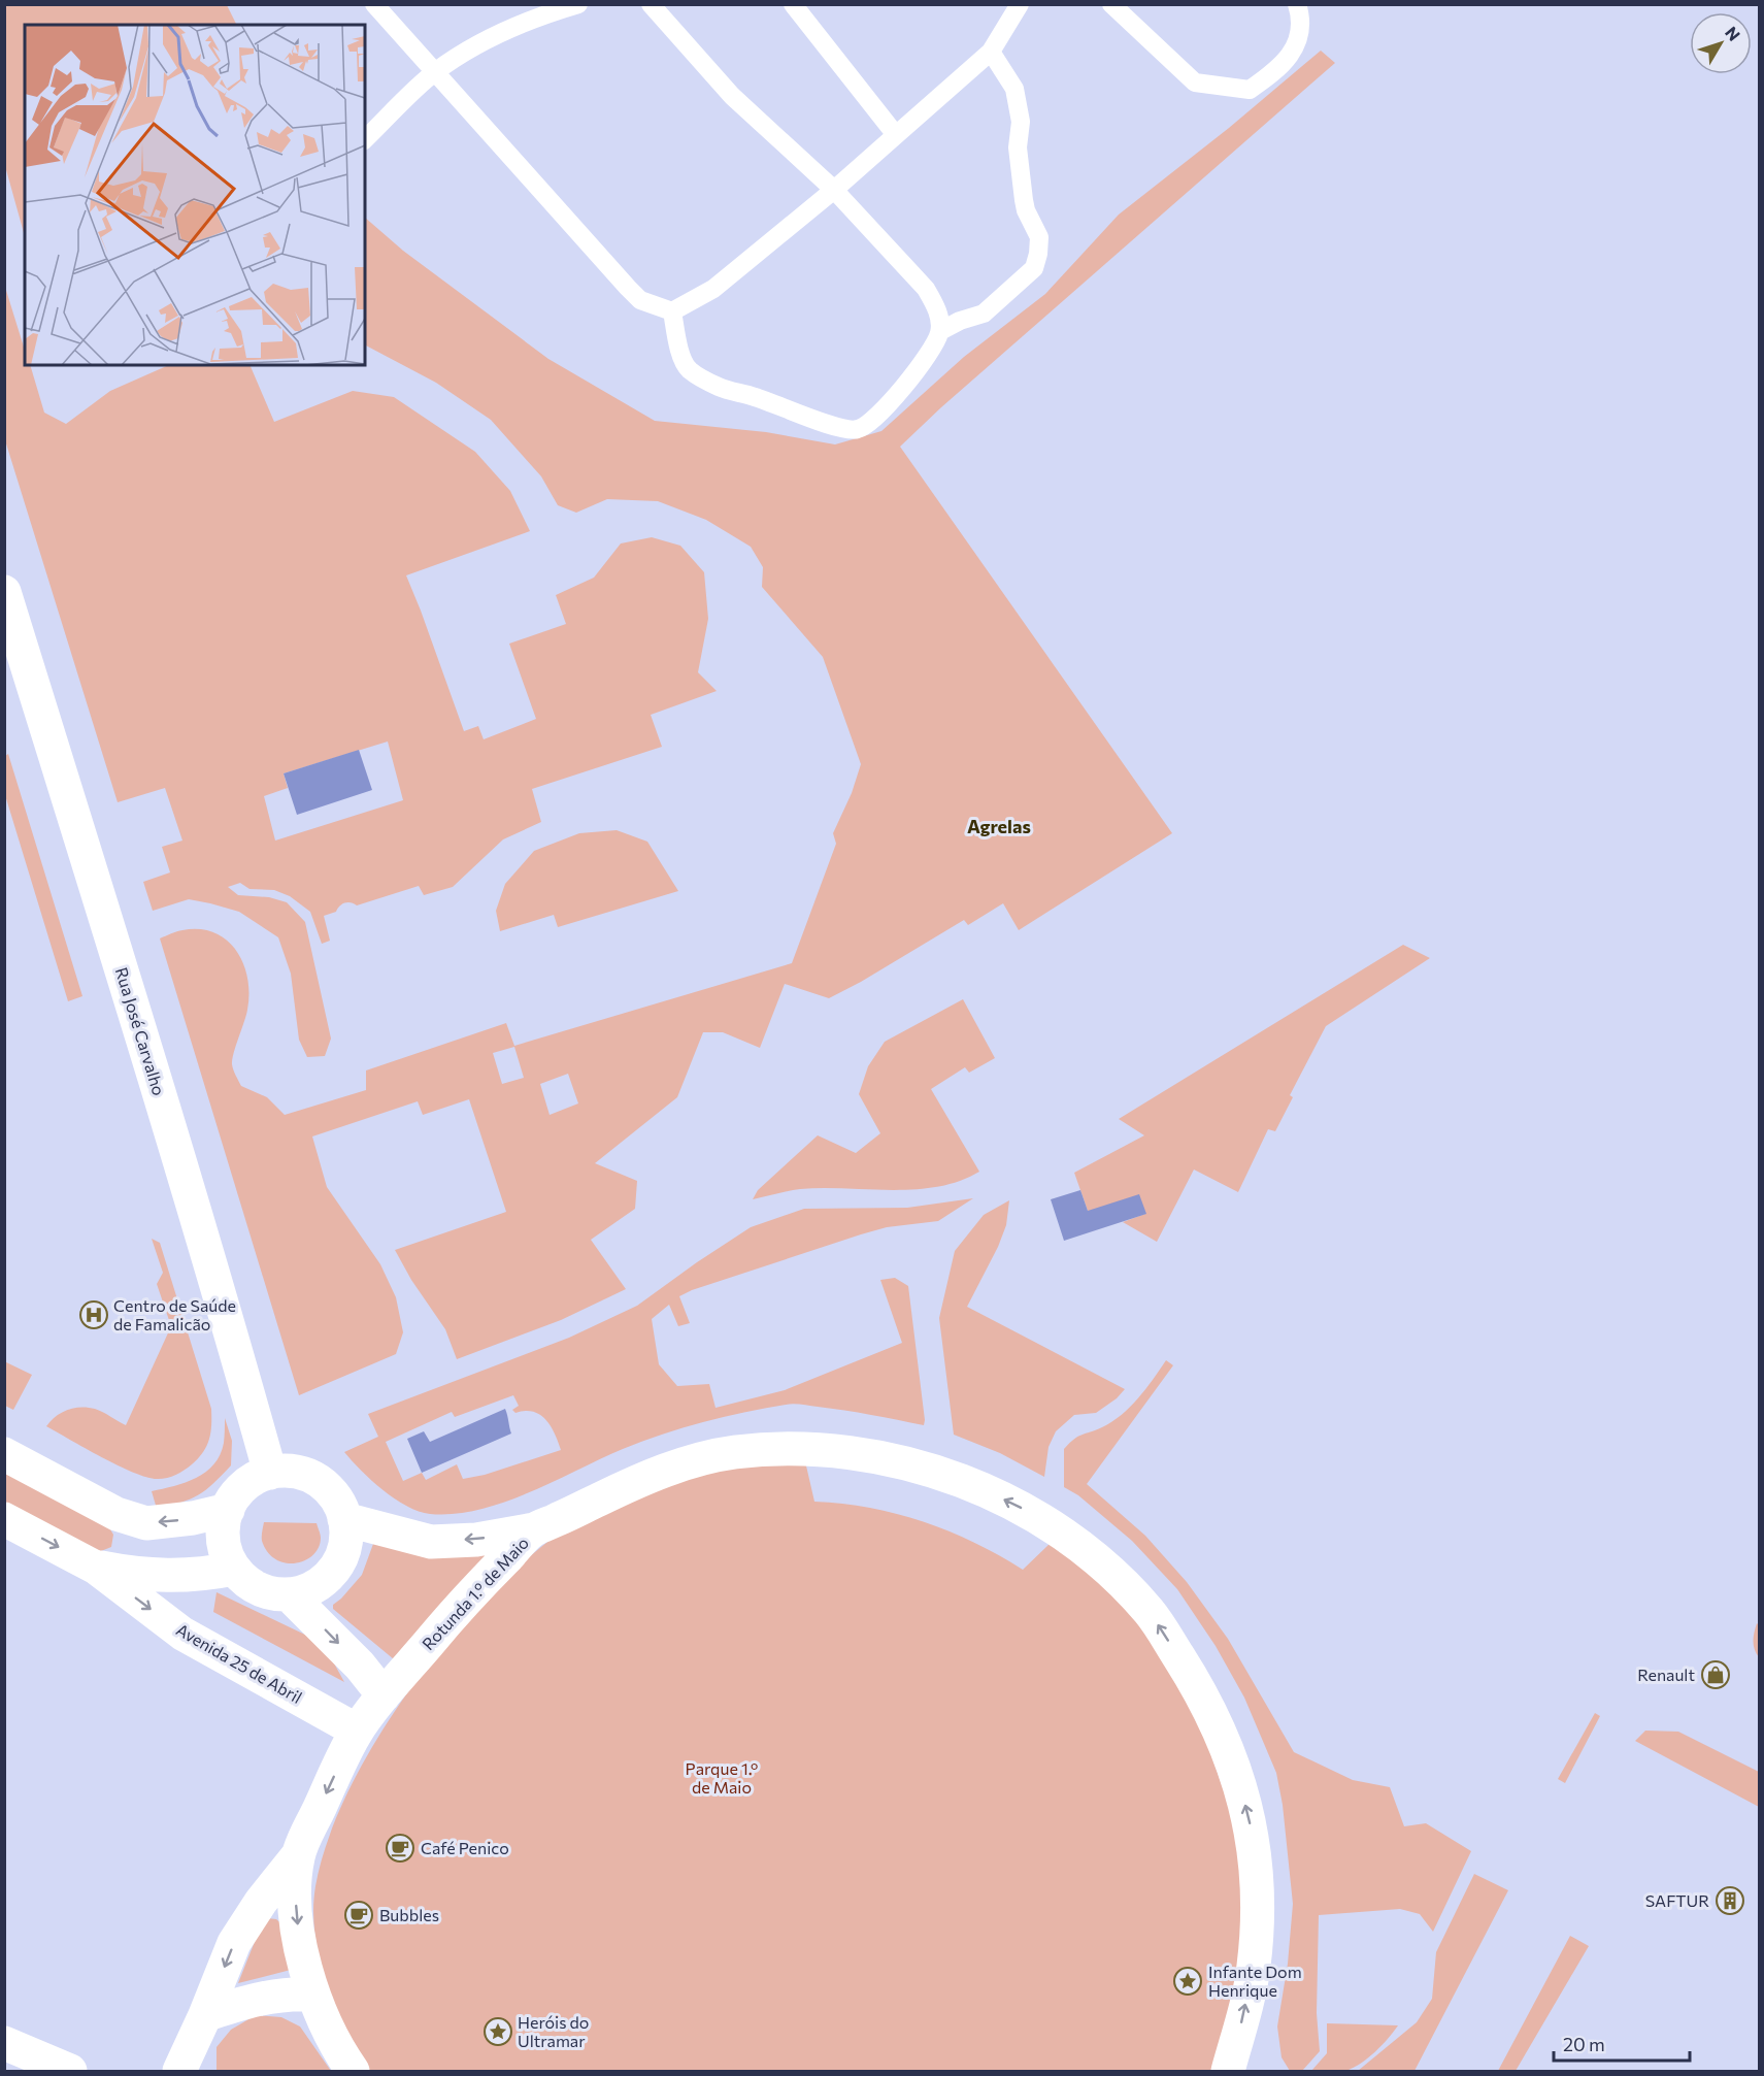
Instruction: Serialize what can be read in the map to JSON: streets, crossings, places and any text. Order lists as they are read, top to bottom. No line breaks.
{"streets":{"main road":["Rua José Carvalho","Rotunda 1.º de Maio","Avenida 25 de Abril"]},"crossings":[["Rua José Carvalho","Avenida 25 de Abril"],["Rotunda 1.º de Maio","Avenida 25 de Abril"]],"districts":["Agrelas"],"parks":["Parque 1.º de Maio"],"places":{"hospital":["Centro de Saúde de Famalicão"],"shop":["Renault"],"cafe":["Café Penico","Bubbles"],"building":["SAFTUR"],"place":["Infante Dom Henrique","Heróis do Ultramar"]},"scale_bar":"20 m","north":"top right"}
